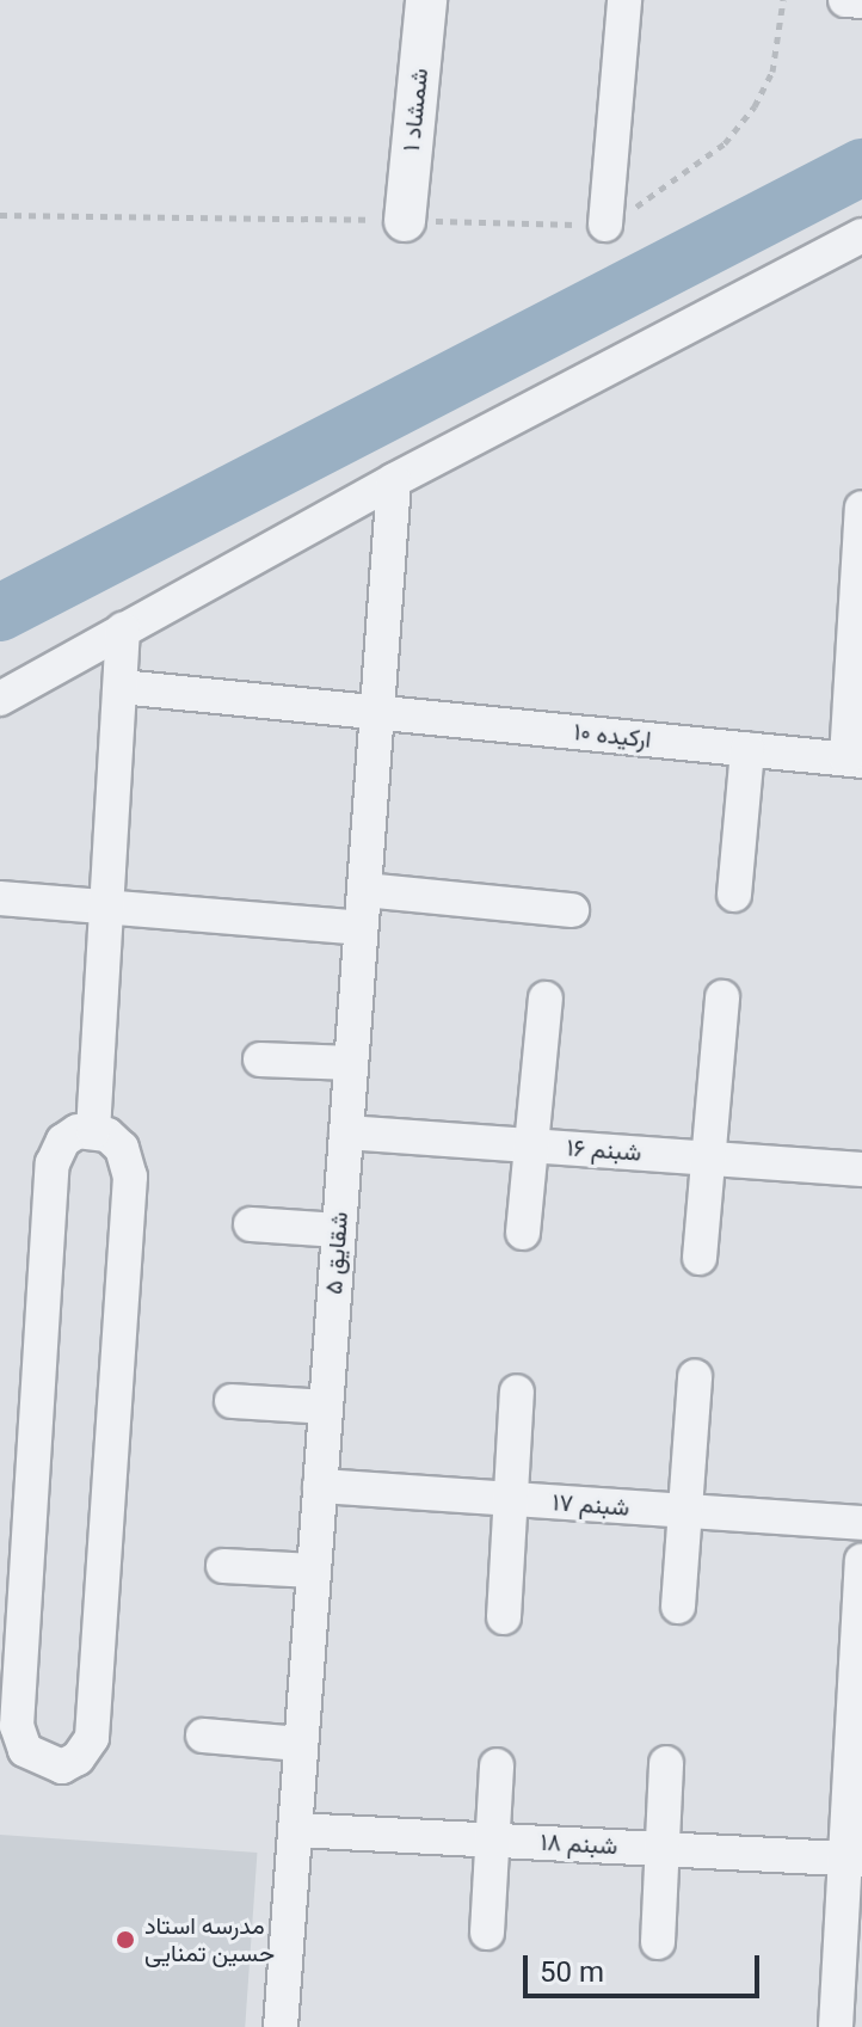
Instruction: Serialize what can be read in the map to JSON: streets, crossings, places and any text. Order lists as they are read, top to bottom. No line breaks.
{"streets":{"street":["شمشاد ۱","ارکیده ۱۰","شبنم ۱۶","شقایق ۵","شبنم ۱۷","شبنم ۱۸"]},"crossings":[["ارکیده ۱۰","شقایق ۵"],["شبنم ۱۶","شقایق ۵"],["شقایق ۵","شبنم ۱۷"],["شقایق ۵","شبنم ۱۸"]],"places":["مدرسه استاد حسین تمنایی"],"scale_bar":"50 m"}
